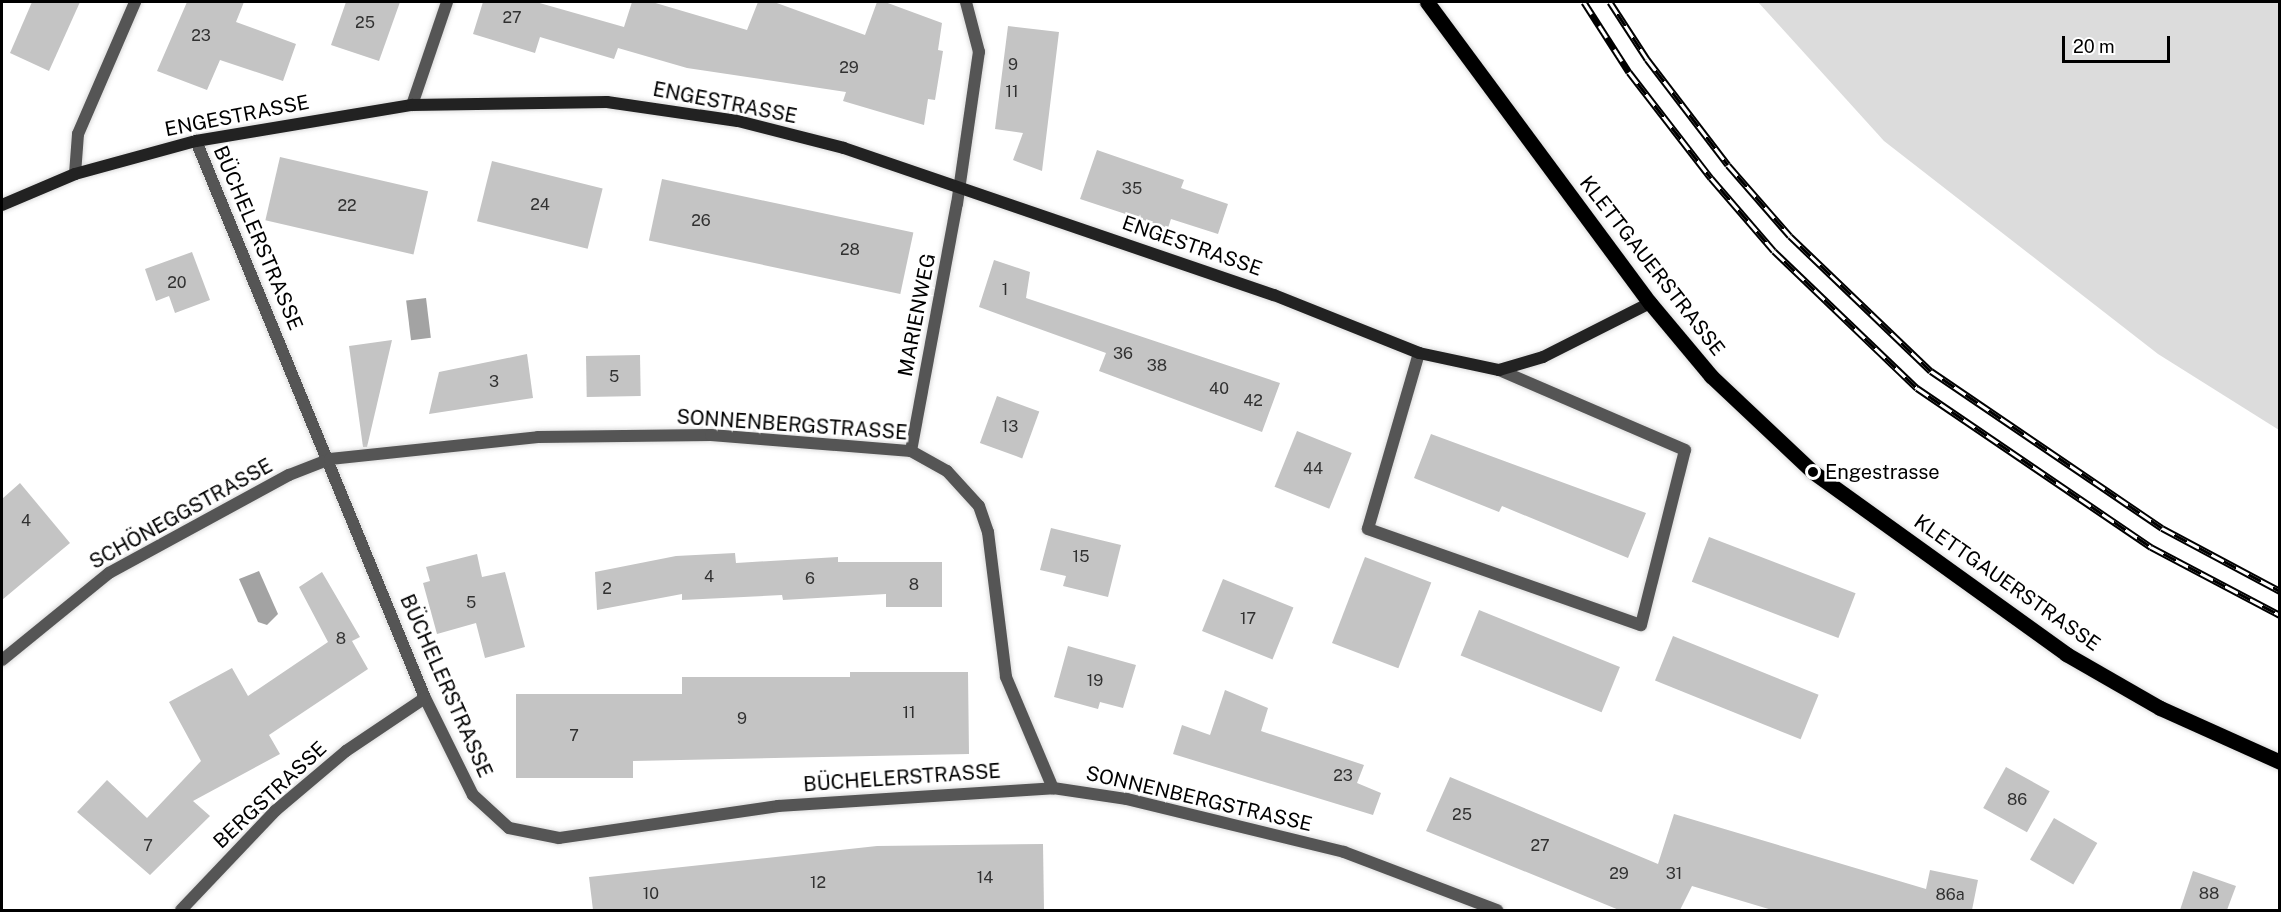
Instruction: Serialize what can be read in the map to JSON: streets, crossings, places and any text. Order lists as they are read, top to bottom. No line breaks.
{"streets":{"main road":["KLETTGAUERSTRASSE"],"street":["ENGESTRASSE","BÜCHELERSTRASSE","MARIENWEG","SONNENBERGSTRASSE","SCHÖNEGGSTRASSE","BERGSTRASSE"]},"crossings":[["ENGESTRASSE","BÜCHELERSTRASSE"],["ENGESTRASSE","KLETTGAUERSTRASSE"],["ENGESTRASSE","MARIENWEG"],["BÜCHELERSTRASSE","SONNENBERGSTRASSE"],["BÜCHELERSTRASSE","SCHÖNEGGSTRASSE"],["BÜCHELERSTRASSE","BERGSTRASSE"],["MARIENWEG","SONNENBERGSTRASSE"],["SONNENBERGSTRASSE","SCHÖNEGGSTRASSE"]],"places":["Engestrasse"],"house_numbers":["27","25","23","9","29","11","35","24","22","26","28","20","1","36","38","5","3","40","42","13","44","4","15","4","6","8","2","5","17","8","19","11","9","7","23","86","25","7","27","29","31","14","12","10","88","86a"],"scale_bar":"20 m"}
